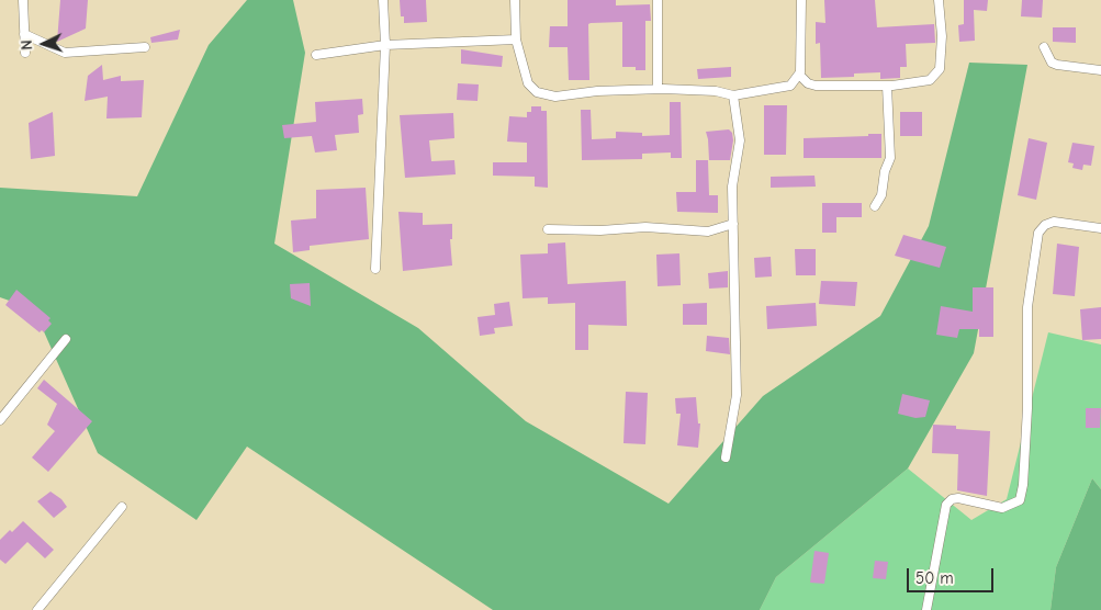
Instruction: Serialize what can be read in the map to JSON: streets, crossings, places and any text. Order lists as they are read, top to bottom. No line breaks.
{"scale_bar":"50 m","north":"left"}
